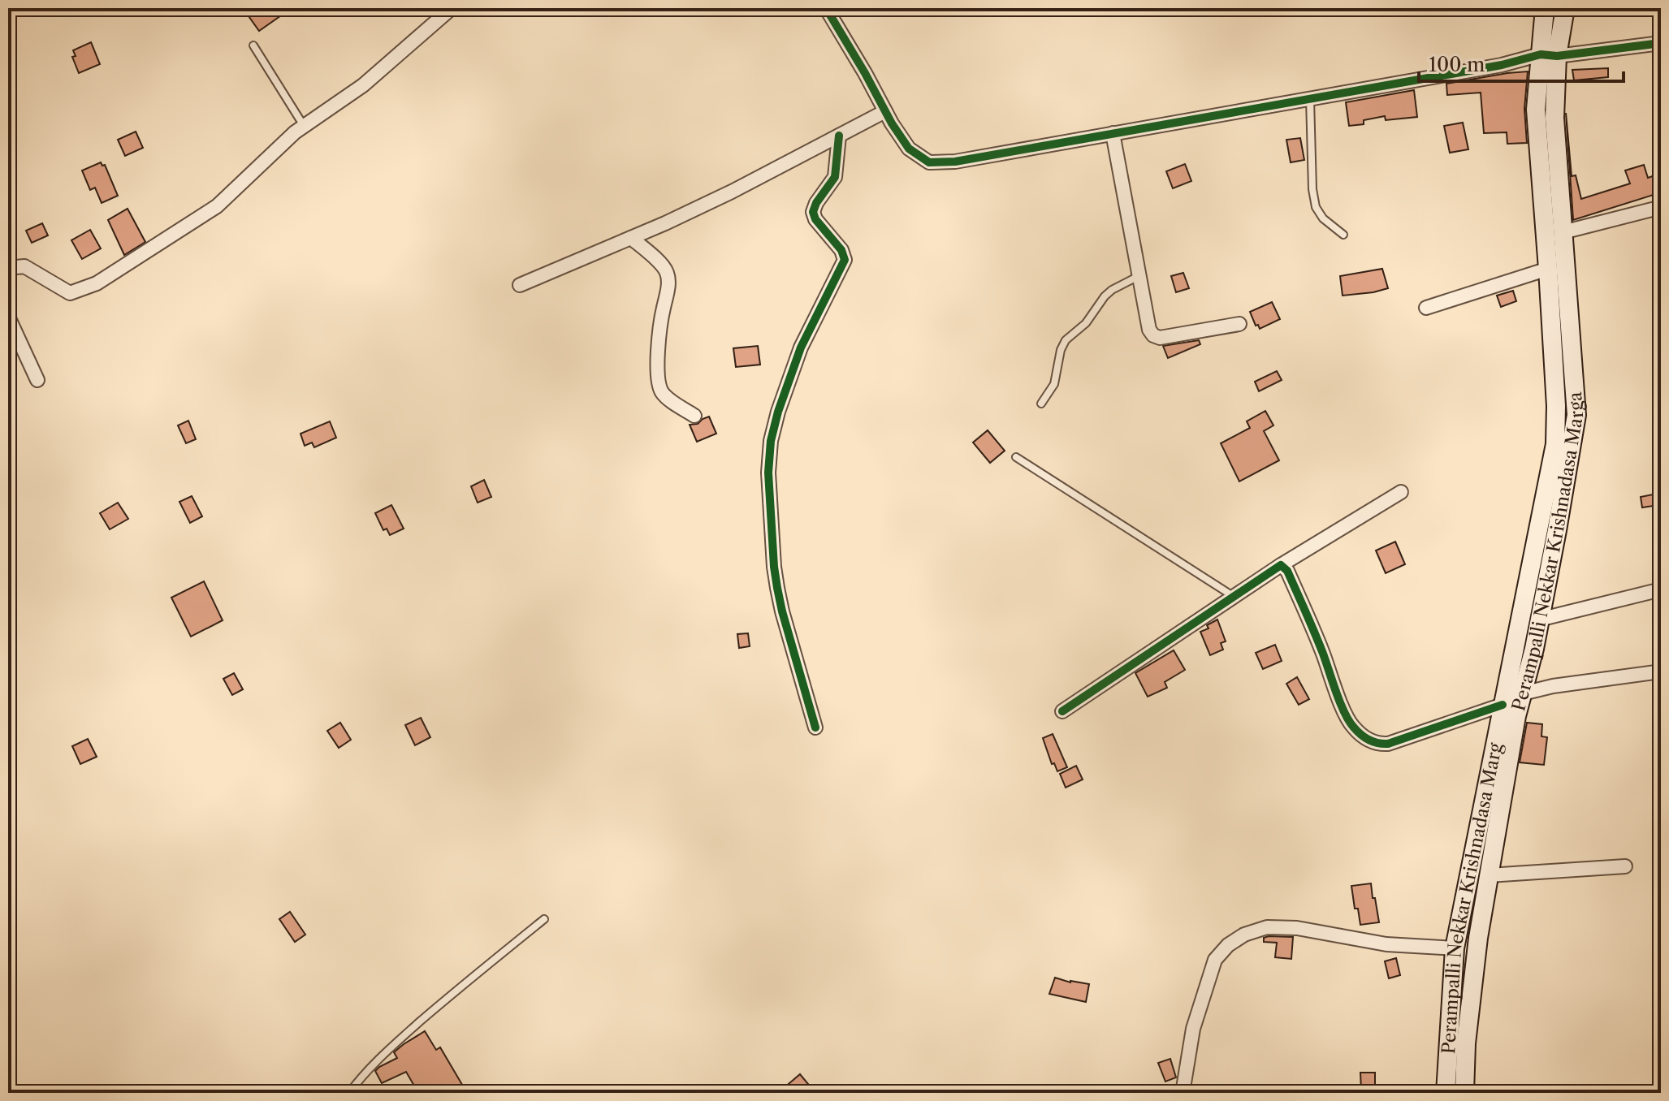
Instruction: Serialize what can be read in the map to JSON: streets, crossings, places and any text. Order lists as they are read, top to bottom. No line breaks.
{"streets":{"main road":["Perampalli Nekkar Krishnadasa Marga","Perampalli Nekkar Krishnadasa Marg"]},"crossings":[["Perampalli Nekkar Krishnadasa Marga","Perampalli Nekkar Krishnadasa Marg"]],"scale_bar":"100 m"}
